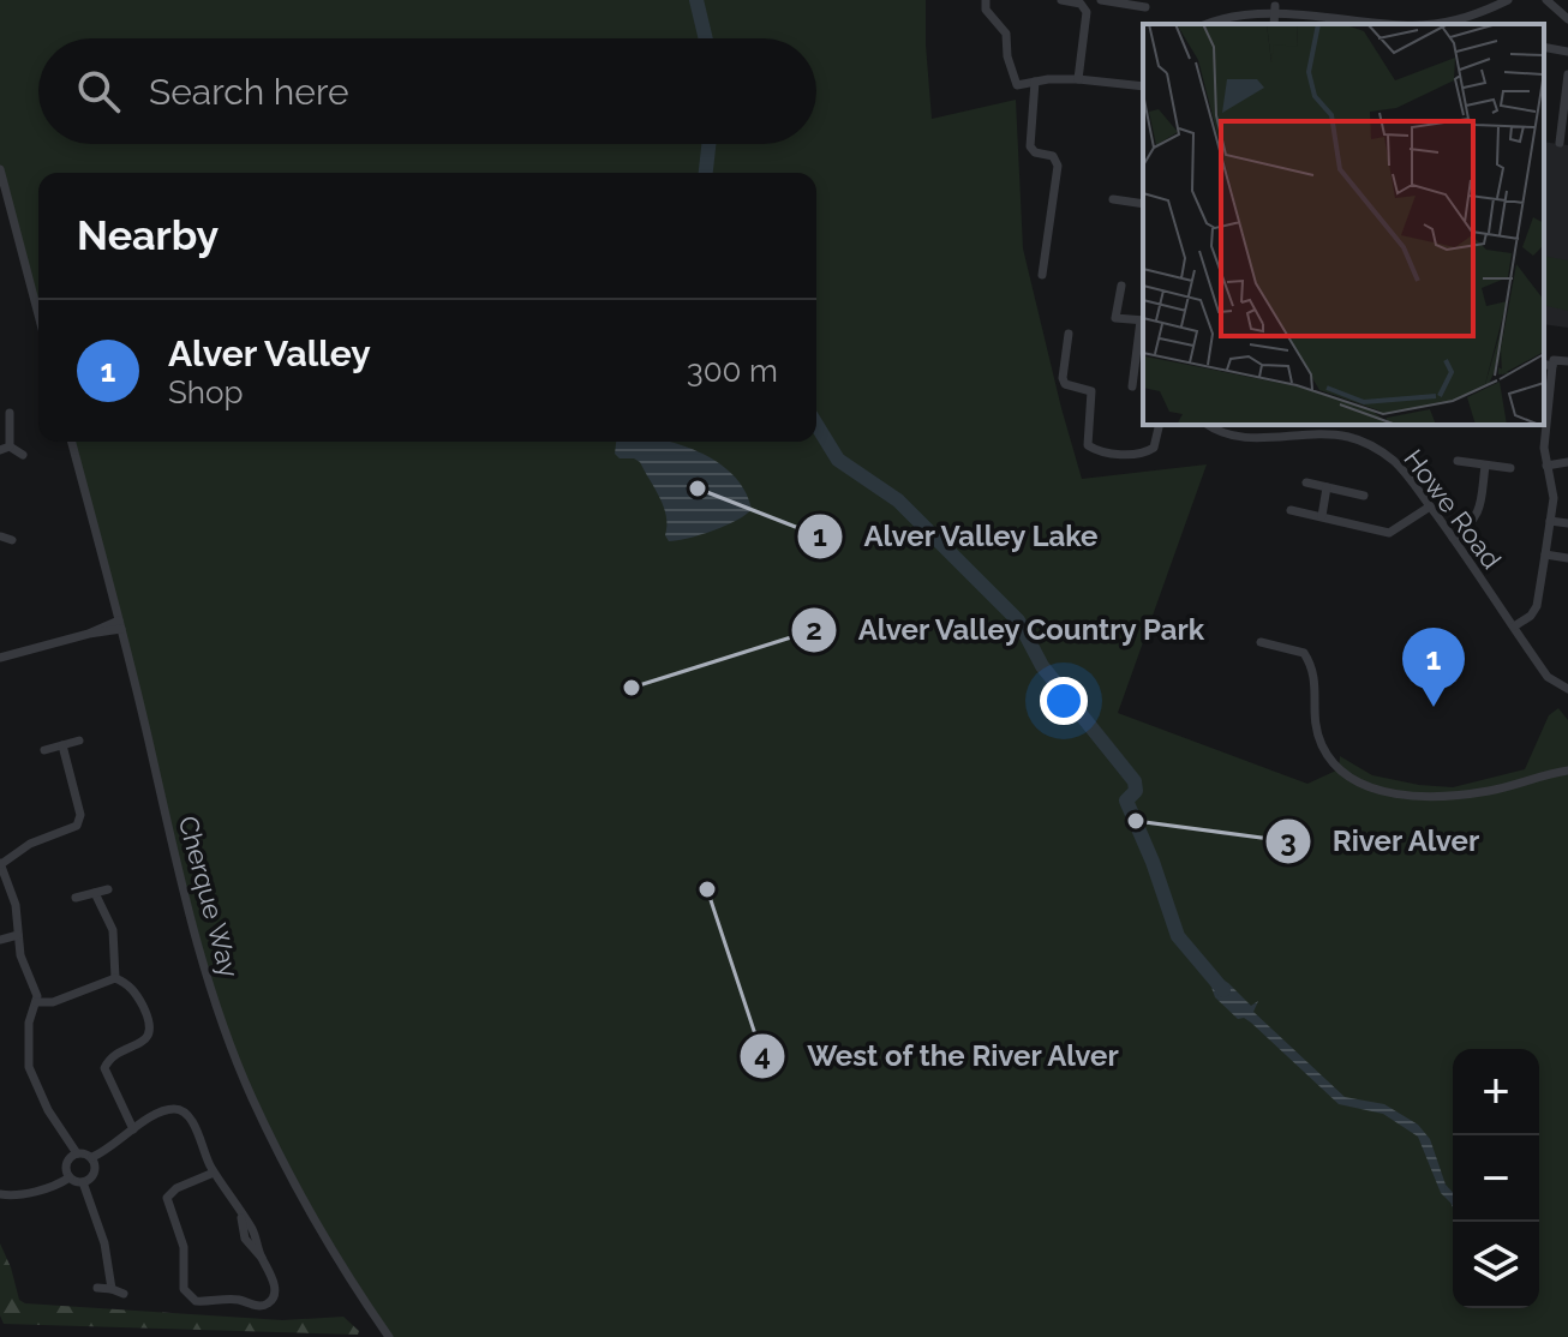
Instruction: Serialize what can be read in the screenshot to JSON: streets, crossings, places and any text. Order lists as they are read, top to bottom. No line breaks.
{"streets":{"street":["Howe Road","Cherque Way"]},"places":["Alver Valley Lake","Alver Valley Country Park","River Alver","West of the River Alver"],"page":{"search":"Search here","heading":"Nearby","list":[{"mark":"1","name":"Alver Valley","note":"Shop","value":"300 m"}],"pins":"1","map_buttons":["+","−"]}}
